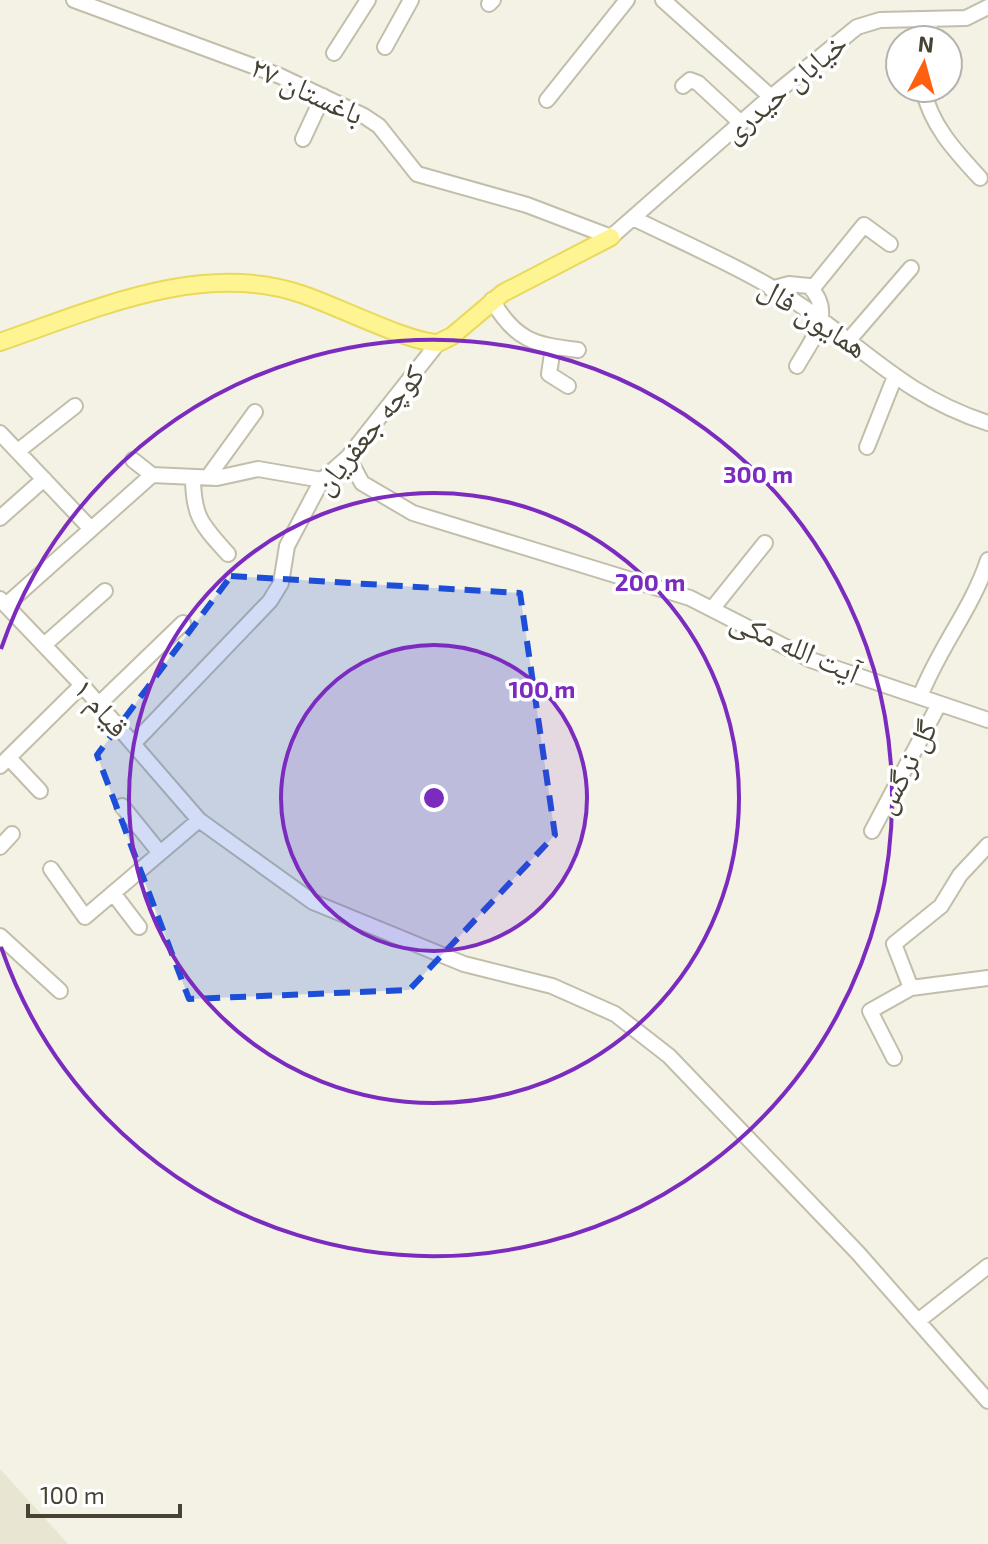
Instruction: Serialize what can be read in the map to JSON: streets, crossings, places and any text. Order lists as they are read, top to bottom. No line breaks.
{"streets":{"street":["خیابان حیدری","باغستان ۲۷","همایون فال","کوچه جعفریان","آیت الله مکی","قیام ۱","گل نرگس"]},"crossings":[["خیابان حیدری","باغستان ۲۷"],["خیابان حیدری","همایون فال"],["کوچه جعفریان","آیت الله مکی"],["کوچه جعفریان","قیام ۱"],["آیت الله مکی","گل نرگس"]],"scale_bar":"100 m","north":"top","rings":["300 m","200 m","100 m"]}
